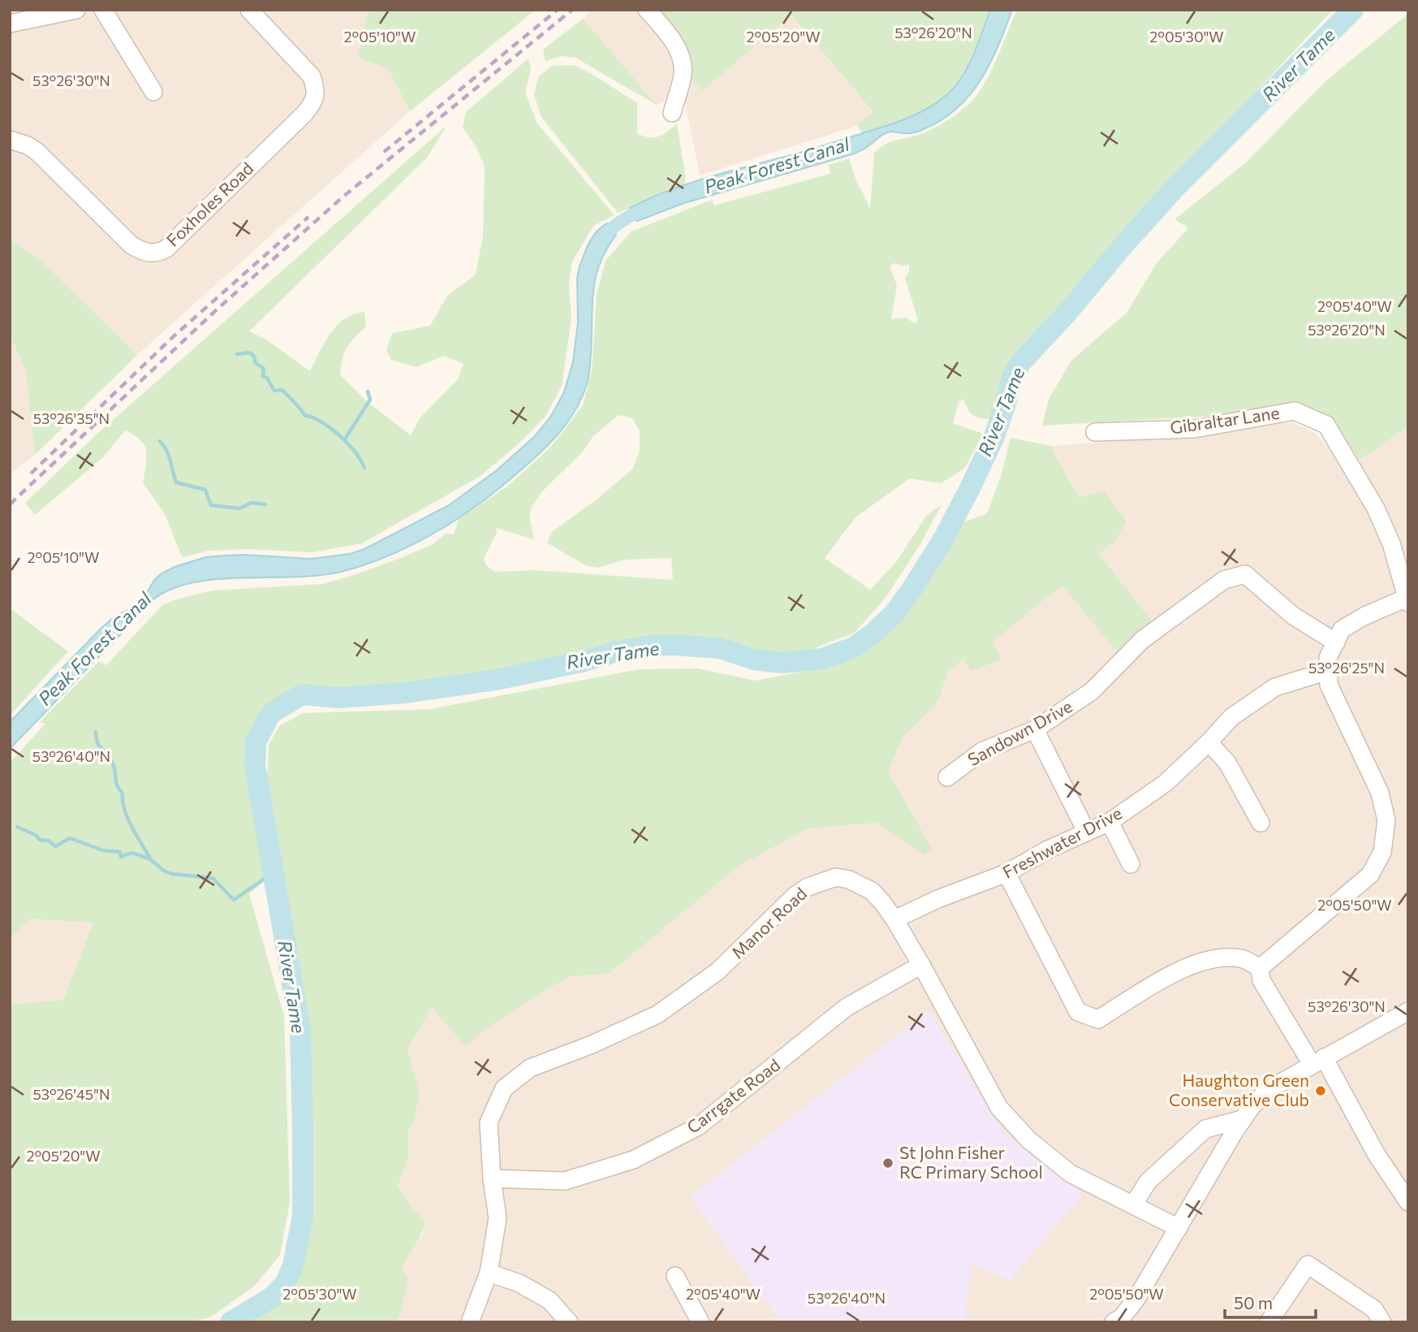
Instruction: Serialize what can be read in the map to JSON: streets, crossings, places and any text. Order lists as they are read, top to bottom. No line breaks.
{"streets":{"street":["Foxholes Road","Gibraltar Lane","Sandown Drive","Freshwater Drive","Manor Road","Carrgate Road"]},"crossings":[["Freshwater Drive","Manor Road"],["Manor Road","Carrgate Road"]],"water":["River Tame","Peak Forest Canal"],"places":["Haughton Green Conservative Club","St John Fisher RC Primary School"],"scale_bar":"50 m","coordinates":["53°26'20\"N","2°05'10\"W","2°05'20\"W","2°05'30\"W","53°26'30\"N","2°05'40\"W","53°26'35\"N","53°26'25\"N","53°26'40\"N","2°05'50\"W","53°26'45\"N"]}
